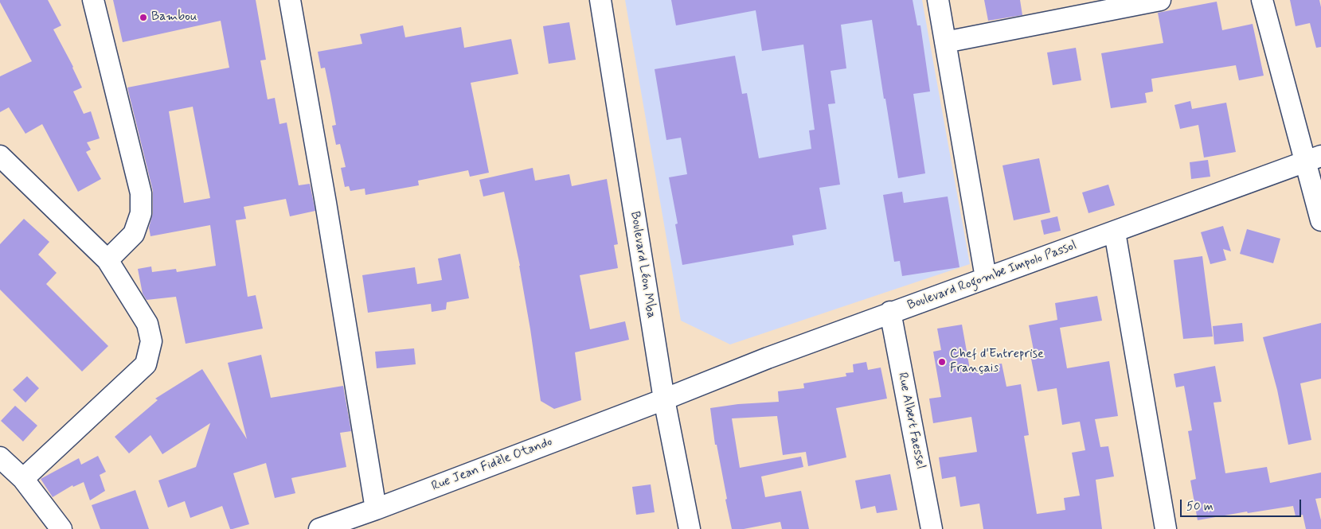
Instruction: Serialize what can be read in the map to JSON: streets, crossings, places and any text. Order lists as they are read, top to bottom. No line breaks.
{"streets":{"street":["Boulevard Léon Mba","Boulevard Rogombe Impolo Passol","Rue Albert Faessel","Rue Jean Fidèle Otando"]},"crossings":[["Boulevard Léon Mba","Boulevard Rogombe Impolo Passol"],["Boulevard Léon Mba","Rue Jean Fidèle Otando"],["Boulevard Rogombe Impolo Passol","Rue Albert Faessel"],["Boulevard Rogombe Impolo Passol","Rue Jean Fidèle Otando"]],"places":["Bambou","Chef d'Entreprise Français"],"scale_bar":"50 m"}
